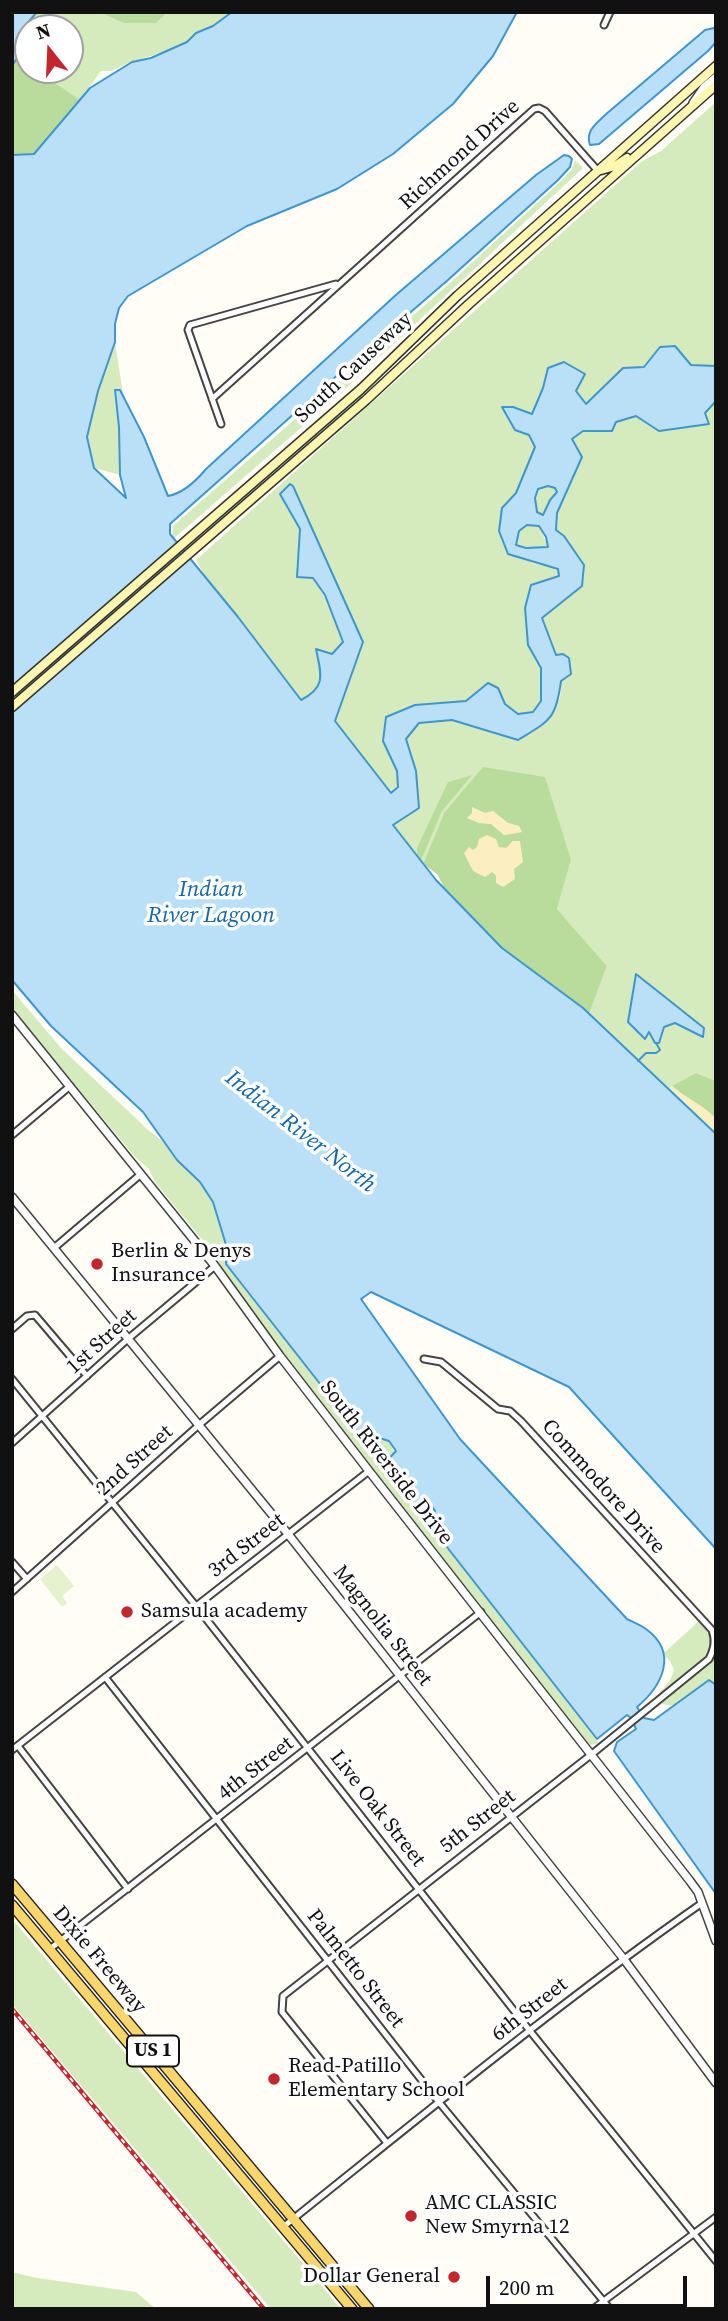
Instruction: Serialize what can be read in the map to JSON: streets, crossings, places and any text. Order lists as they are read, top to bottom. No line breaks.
{"streets":{"main road":["South Causeway","Dixie Freeway","US 1"],"street":["Richmond Drive","1st Street","2nd Street","South Riverside Drive","Commodore Drive","3rd Street","Magnolia Street","4th Street","Live Oak Street","5th Street","Palmetto Street","6th Street"]},"crossings":[["Richmond Drive","South Causeway"],["1st Street","South Riverside Drive"],["1st Street","Magnolia Street"],["1st Street","Live Oak Street"],["2nd Street","South Riverside Drive"],["2nd Street","Magnolia Street"],["2nd Street","Live Oak Street"],["South Riverside Drive","3rd Street"],["South Riverside Drive","4th Street"],["South Riverside Drive","5th Street"],["South Riverside Drive","6th Street"],["Commodore Drive","5th Street"],["3rd Street","Magnolia Street"],["3rd Street","Live Oak Street"],["3rd Street","Palmetto Street"],["Magnolia Street","4th Street"],["Magnolia Street","5th Street"],["Magnolia Street","6th Street"],["4th Street","Live Oak Street"],["4th Street","Dixie Freeway"],["4th Street","Palmetto Street"],["Live Oak Street","5th Street"],["Live Oak Street","6th Street"],["5th Street","Palmetto Street"],["5th Street","6th Street"],["Dixie Freeway","6th Street"],["Dixie Freeway","US 1"],["Palmetto Street","6th Street"],["6th Street","US 1"]],"water":["Indian River Lagoon","Indian River North"],"places":["Berlin & Denys Insurance","Samsula academy","Read-Patillo Elementary School","AMC CLASSIC New Smyrna 12","Dollar General"],"scale_bar":"200 m","north":"top"}
